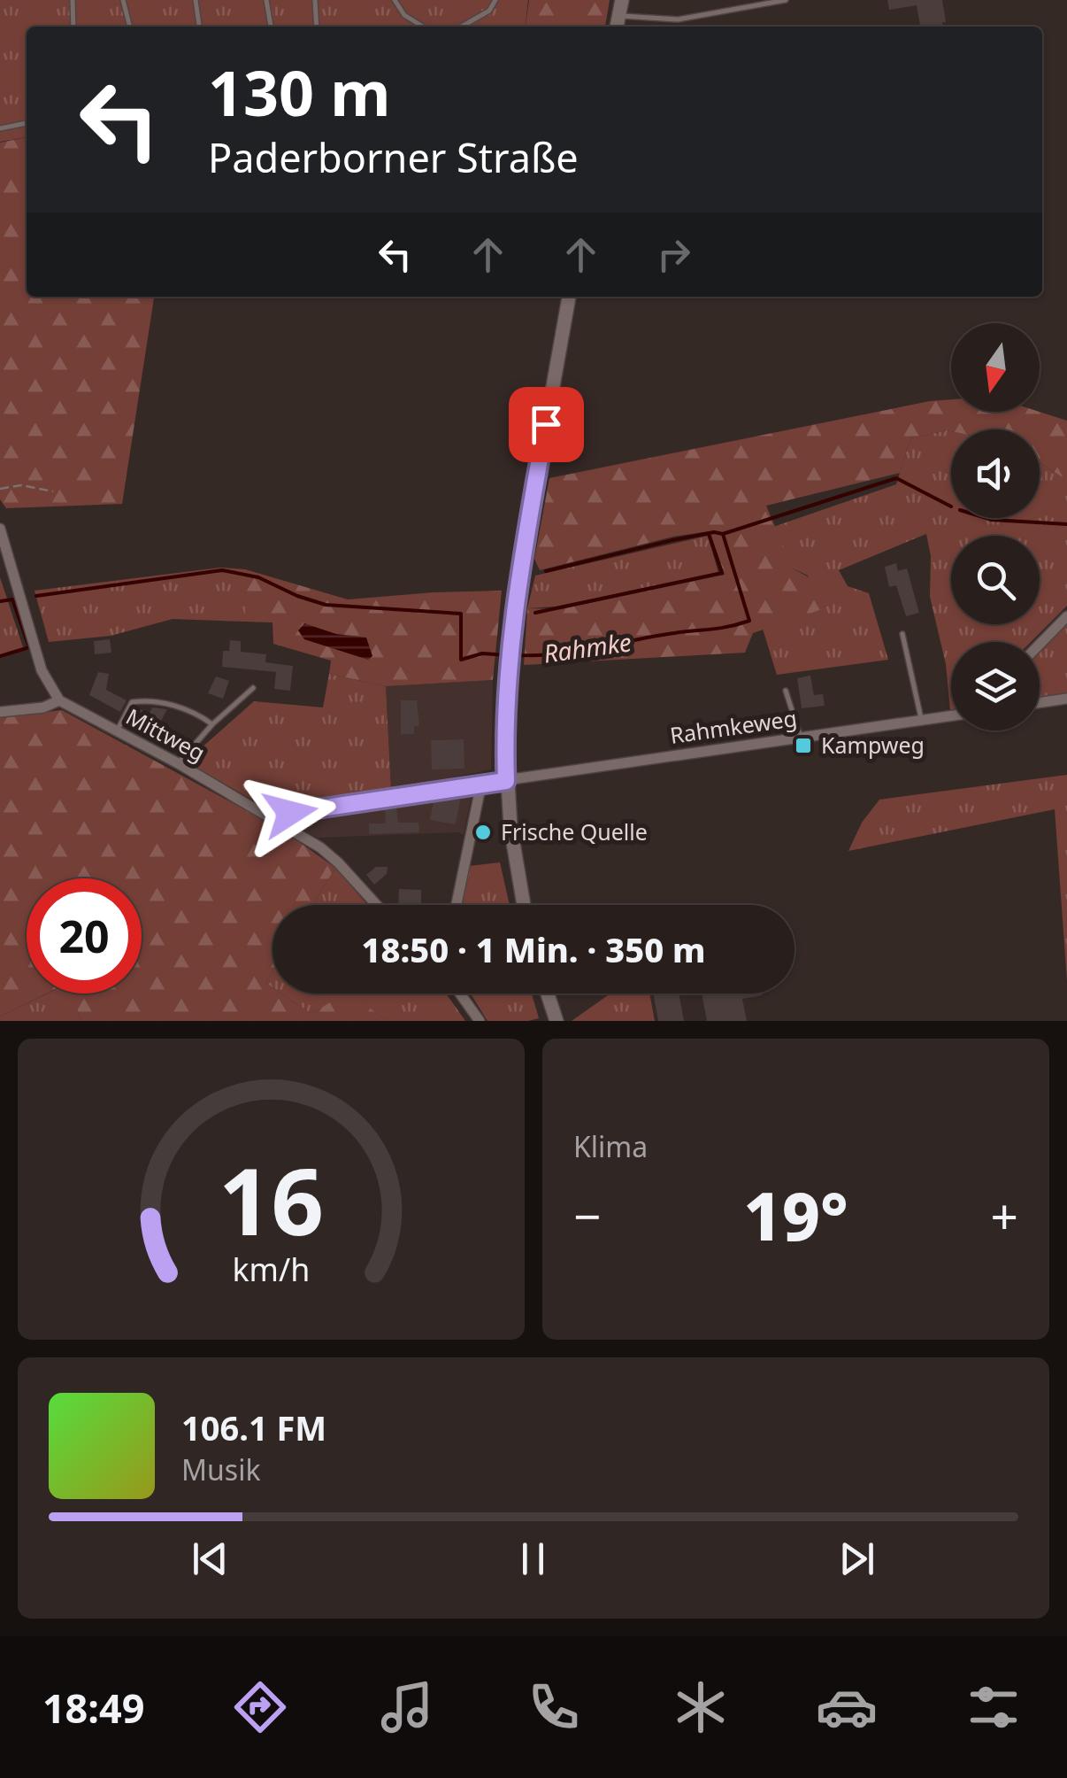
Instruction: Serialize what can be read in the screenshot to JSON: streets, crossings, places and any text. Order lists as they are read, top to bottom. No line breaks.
{"streets":{"street":["Rahmkeweg","Mittweg"]},"water":["Rahmke"],"places":{"transit":["Kampweg"],"other":["Frische Quelle"]},"north":"bottom","page":{"turn":["130 m","Paderborner Straße"],"limit":"20","trip":"18:50 · 1 Min. · 350 m","tile":"Klima","heat":["−","19°","+"],"song":["106.1 FM","Musik"],"tabs":"18:49","gauge":["16","km/h"]}}
